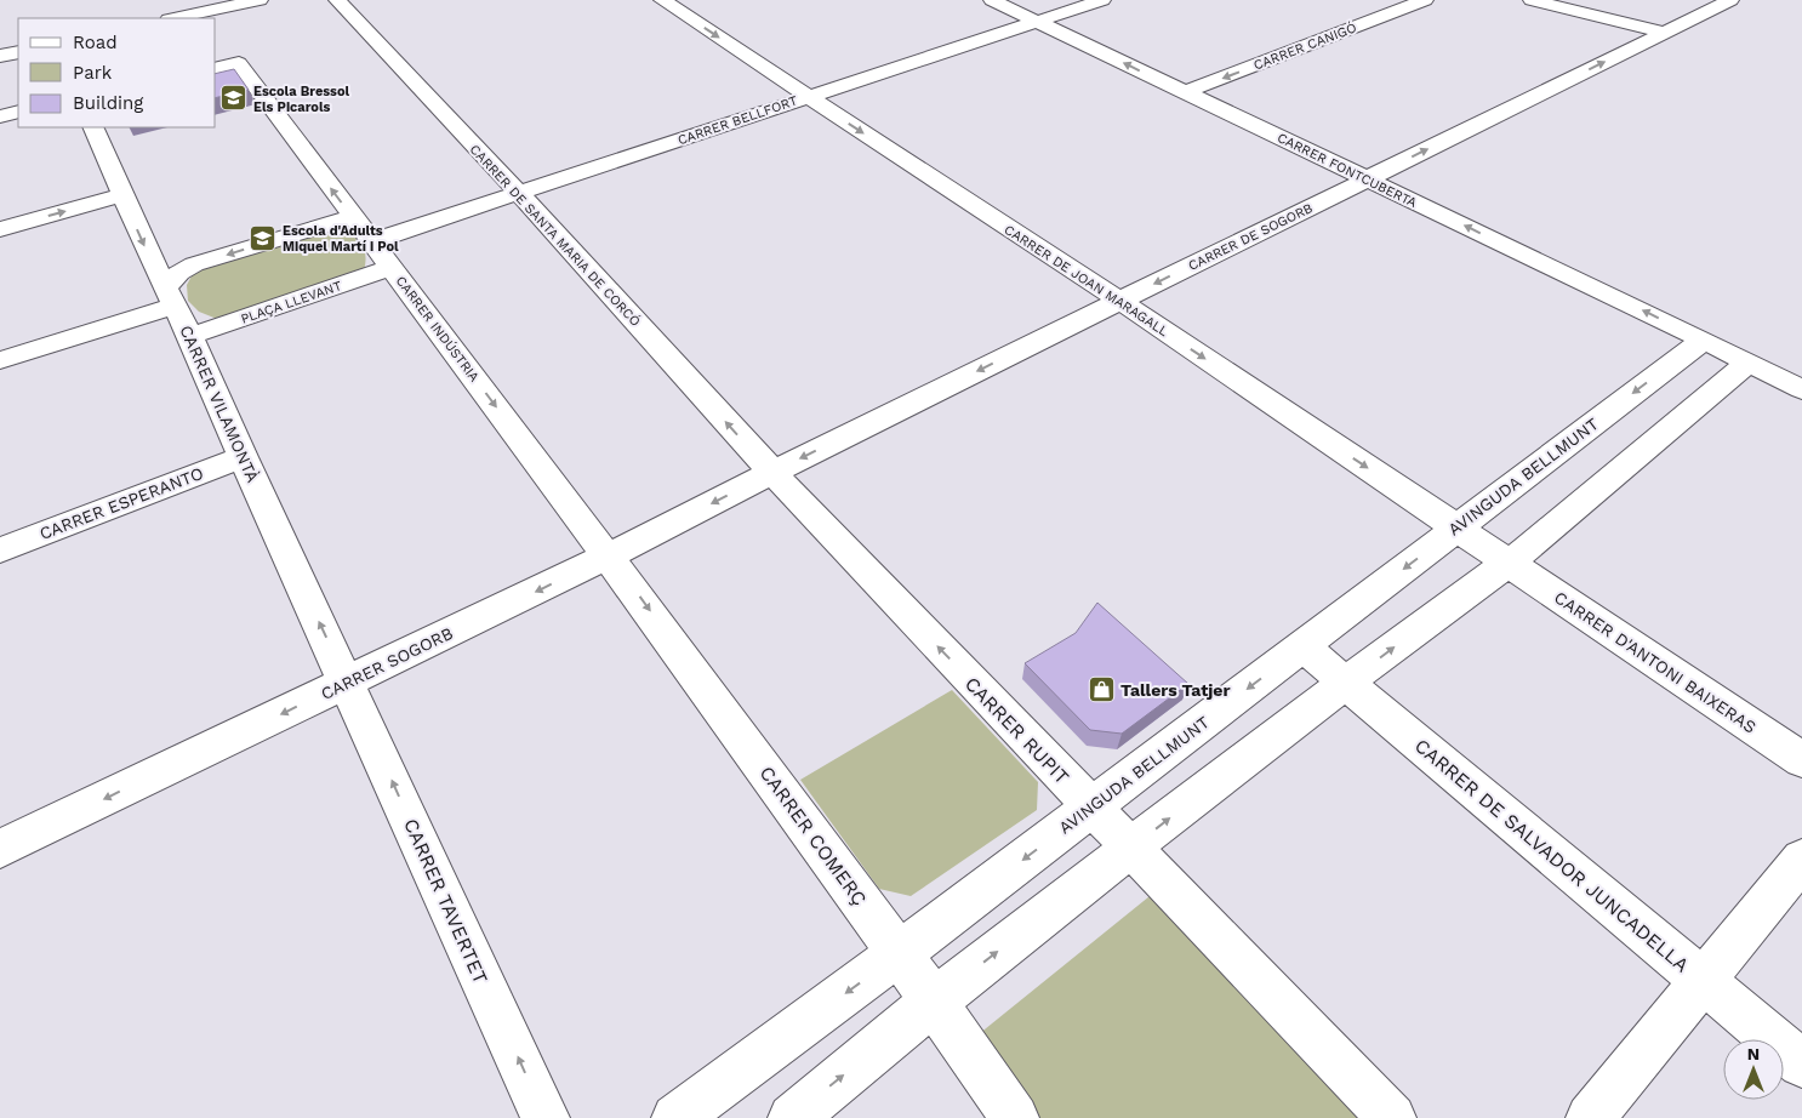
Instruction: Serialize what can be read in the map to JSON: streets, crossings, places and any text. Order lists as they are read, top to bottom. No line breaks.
{"streets":{"street":["CARRER CANIGÓ","CARRER BELLFORT","CARRER FONTCUBERTA","CARRER DE SANTA MARIA DE CORCÓ","CARRER DE SOGORB","CARRER DE JOAN MARAGALL","PLAÇA LLEVANT","CARRER INDÚSTRIA","CARRER VILAMONTÀ","AVINGUDA BELLMUNT","CARRER ESPERANTO","CARRER D'ANTONI BAIXERAS","CARRER SOGORB","CARRER RUPIT","CARRER COMERÇ","CARRER DE SALVADOR JUNCADELLA","CARRER TAVERTET"]},"crossings":[["CARRER CANIGÓ","CARRER FONTCUBERTA"],["CARRER BELLFORT","CARRER FONTCUBERTA"],["CARRER BELLFORT","CARRER DE SANTA MARIA DE CORCÓ"],["CARRER BELLFORT","CARRER DE JOAN MARAGALL"],["CARRER BELLFORT","CARRER INDÚSTRIA"],["CARRER FONTCUBERTA","CARRER DE SOGORB"],["CARRER FONTCUBERTA","AVINGUDA BELLMUNT"],["CARRER DE SANTA MARIA DE CORCÓ","CARRER DE SOGORB"],["CARRER DE SANTA MARIA DE CORCÓ","CARRER SOGORB"],["CARRER DE SANTA MARIA DE CORCÓ","CARRER RUPIT"],["CARRER DE SOGORB","CARRER DE JOAN MARAGALL"],["CARRER DE SOGORB","CARRER SOGORB"],["CARRER DE SOGORB","CARRER RUPIT"],["CARRER DE JOAN MARAGALL","AVINGUDA BELLMUNT"],["CARRER DE JOAN MARAGALL","CARRER D'ANTONI BAIXERAS"],["PLAÇA LLEVANT","CARRER INDÚSTRIA"],["PLAÇA LLEVANT","CARRER VILAMONTÀ"],["CARRER INDÚSTRIA","CARRER SOGORB"],["CARRER INDÚSTRIA","CARRER COMERÇ"],["CARRER VILAMONTÀ","CARRER ESPERANTO"],["CARRER VILAMONTÀ","CARRER SOGORB"],["CARRER VILAMONTÀ","CARRER TAVERTET"],["AVINGUDA BELLMUNT","CARRER RUPIT"],["AVINGUDA BELLMUNT","CARRER COMERÇ"],["AVINGUDA BELLMUNT","CARRER DE SALVADOR JUNCADELLA"],["CARRER SOGORB","CARRER RUPIT"],["CARRER SOGORB","CARRER COMERÇ"],["CARRER SOGORB","CARRER TAVERTET"]],"one_way":["CARRER CANIGÓ","CARRER FONTCUBERTA","CARRER DE SANTA MARIA DE CORCÓ","CARRER DE JOAN MARAGALL","CARRER SOGORB","CARRER RUPIT","CARRER COMERÇ","CARRER TAVERTET"],"places":{"school or university":["Escola Bressol Els Picarols","Escola d'Adults Miquel Martí i Pol"],"shop":["Tallers Tatjer"]},"legend":["Road","Park","Building"],"north":"top"}
